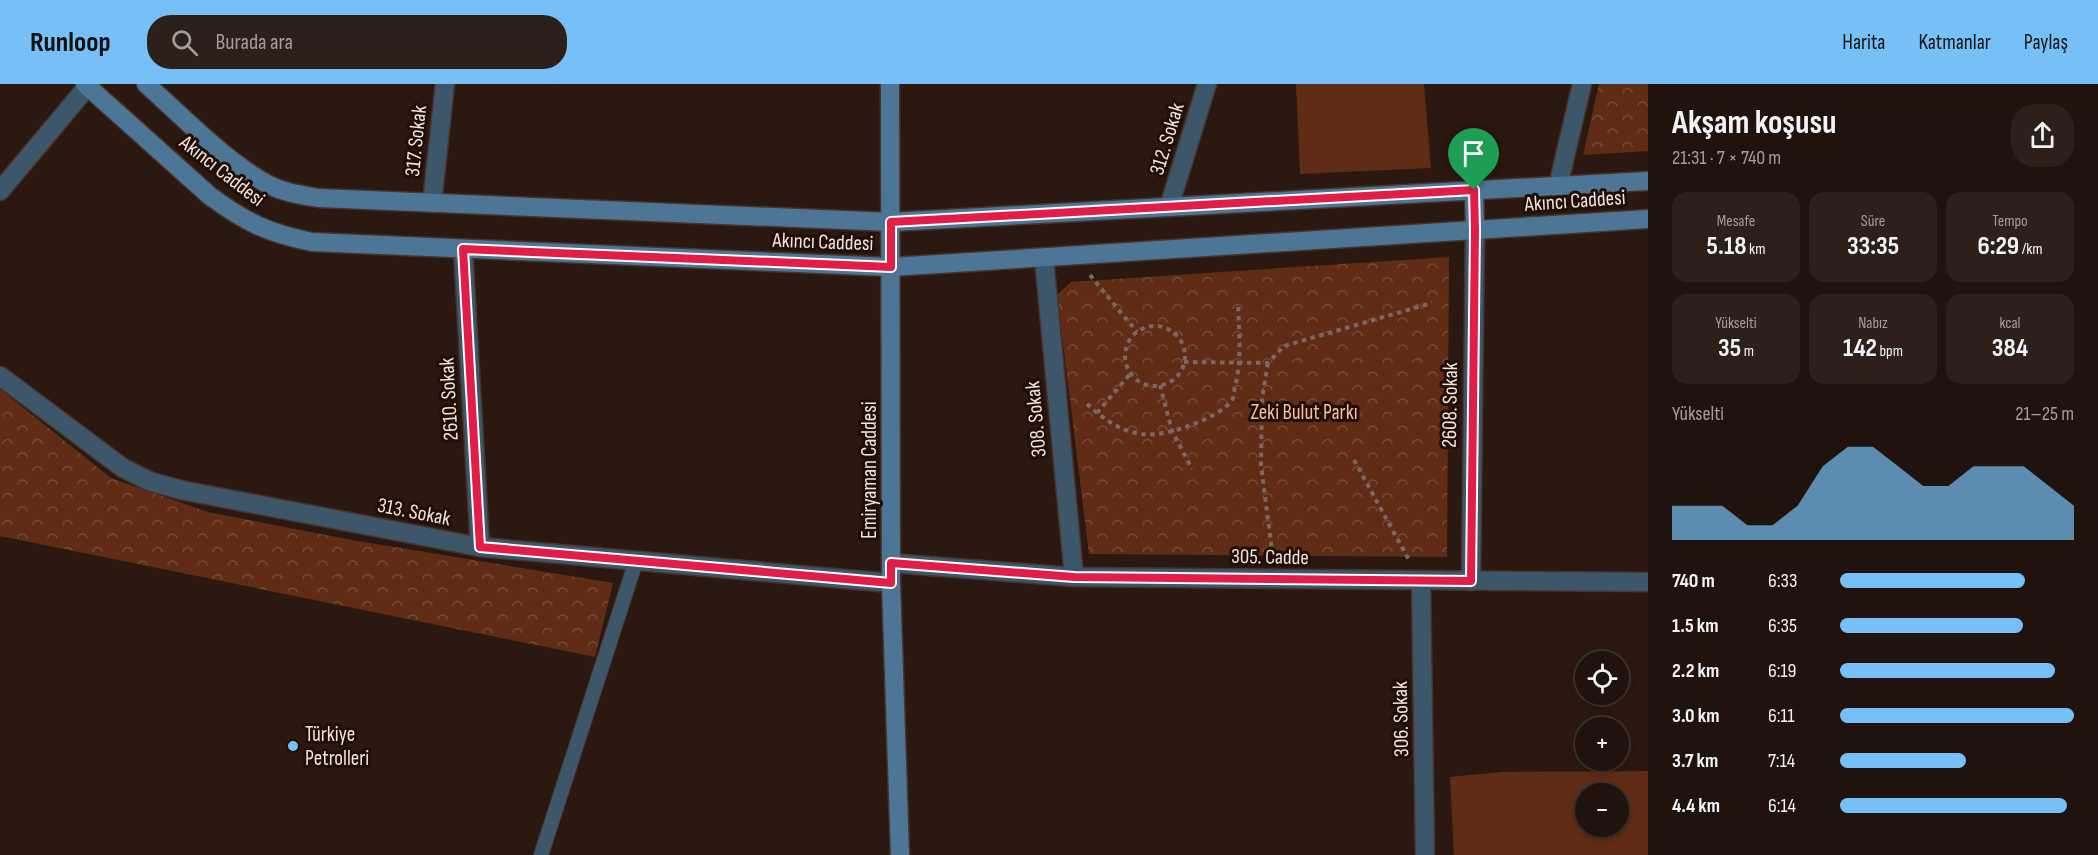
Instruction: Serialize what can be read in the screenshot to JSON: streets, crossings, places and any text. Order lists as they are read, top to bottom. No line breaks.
{"streets":{"street":["312. Sokak","317. Sokak","Akıncı Caddesi","2610. Sokak","2608. Sokak","308. Sokak","Emiryaman Caddesi","313. Sokak","305. Cadde","306. Sokak"]},"crossings":[["312. Sokak","Akıncı Caddesi"],["317. Sokak","Akıncı Caddesi"],["Akıncı Caddesi","2610. Sokak"],["Akıncı Caddesi","2608. Sokak"],["Akıncı Caddesi","308. Sokak"],["Akıncı Caddesi","Emiryaman Caddesi"],["2610. Sokak","313. Sokak"],["2608. Sokak","305. Cadde"],["308. Sokak","305. Cadde"],["Emiryaman Caddesi","313. Sokak"],["Emiryaman Caddesi","305. Cadde"],["305. Cadde","306. Sokak"]],"parks":["Zeki Bulut Parkı"],"places":["Türkiye Petrolleri"],"page":{"header":"Runloop","search":"Burada ara","nav":["Harita","Katmanlar","Paylaş"],"heading":["Akşam koşusu","21:31 · 7 × 740 m"],"stats":[["Mesafe","5.18 km"],["Süre","33:35"],["Tempo","6:29 /km"],["Yükselti","35 m"],["Nabız","142 bpm"],["kcal","384"]],"chart":["Yükselti","21–25 m"],"list":[{"name":"740 m","note":"6:33"},{"name":"1.5 km","note":"6:35"},{"name":"2.2 km","note":"6:19"},{"name":"3.0 km","note":"6:11"},{"name":"3.7 km","note":"7:14"},{"name":"4.4 km","note":"6:14"}],"map_buttons":["+","−"]}}
